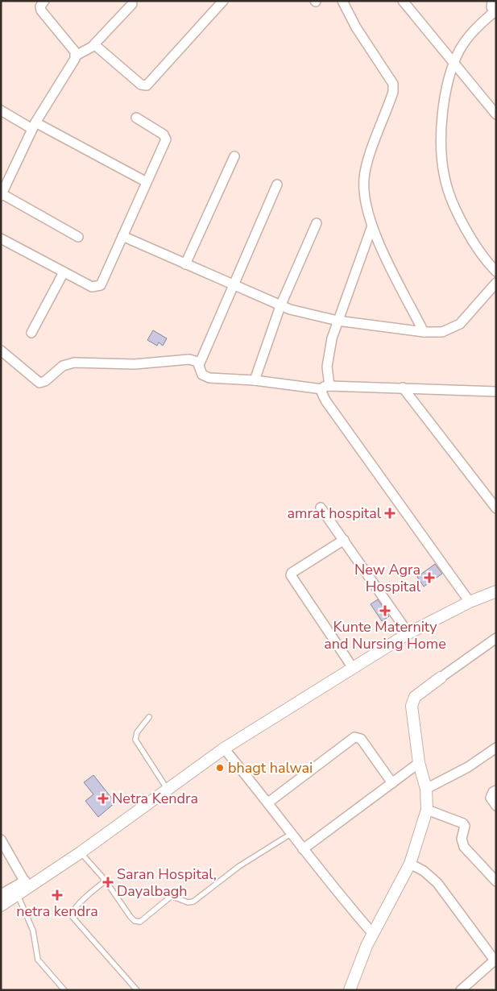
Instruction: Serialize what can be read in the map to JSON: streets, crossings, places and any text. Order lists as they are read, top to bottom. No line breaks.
{"places":{"health":["amrat hospital","New Agra Hospital","Kunte Maternity and Nursing Home","Netra Kendra","Saran Hospital, Dayalbagh","netra kendra"],"other":["bhagt halwai"]}}
